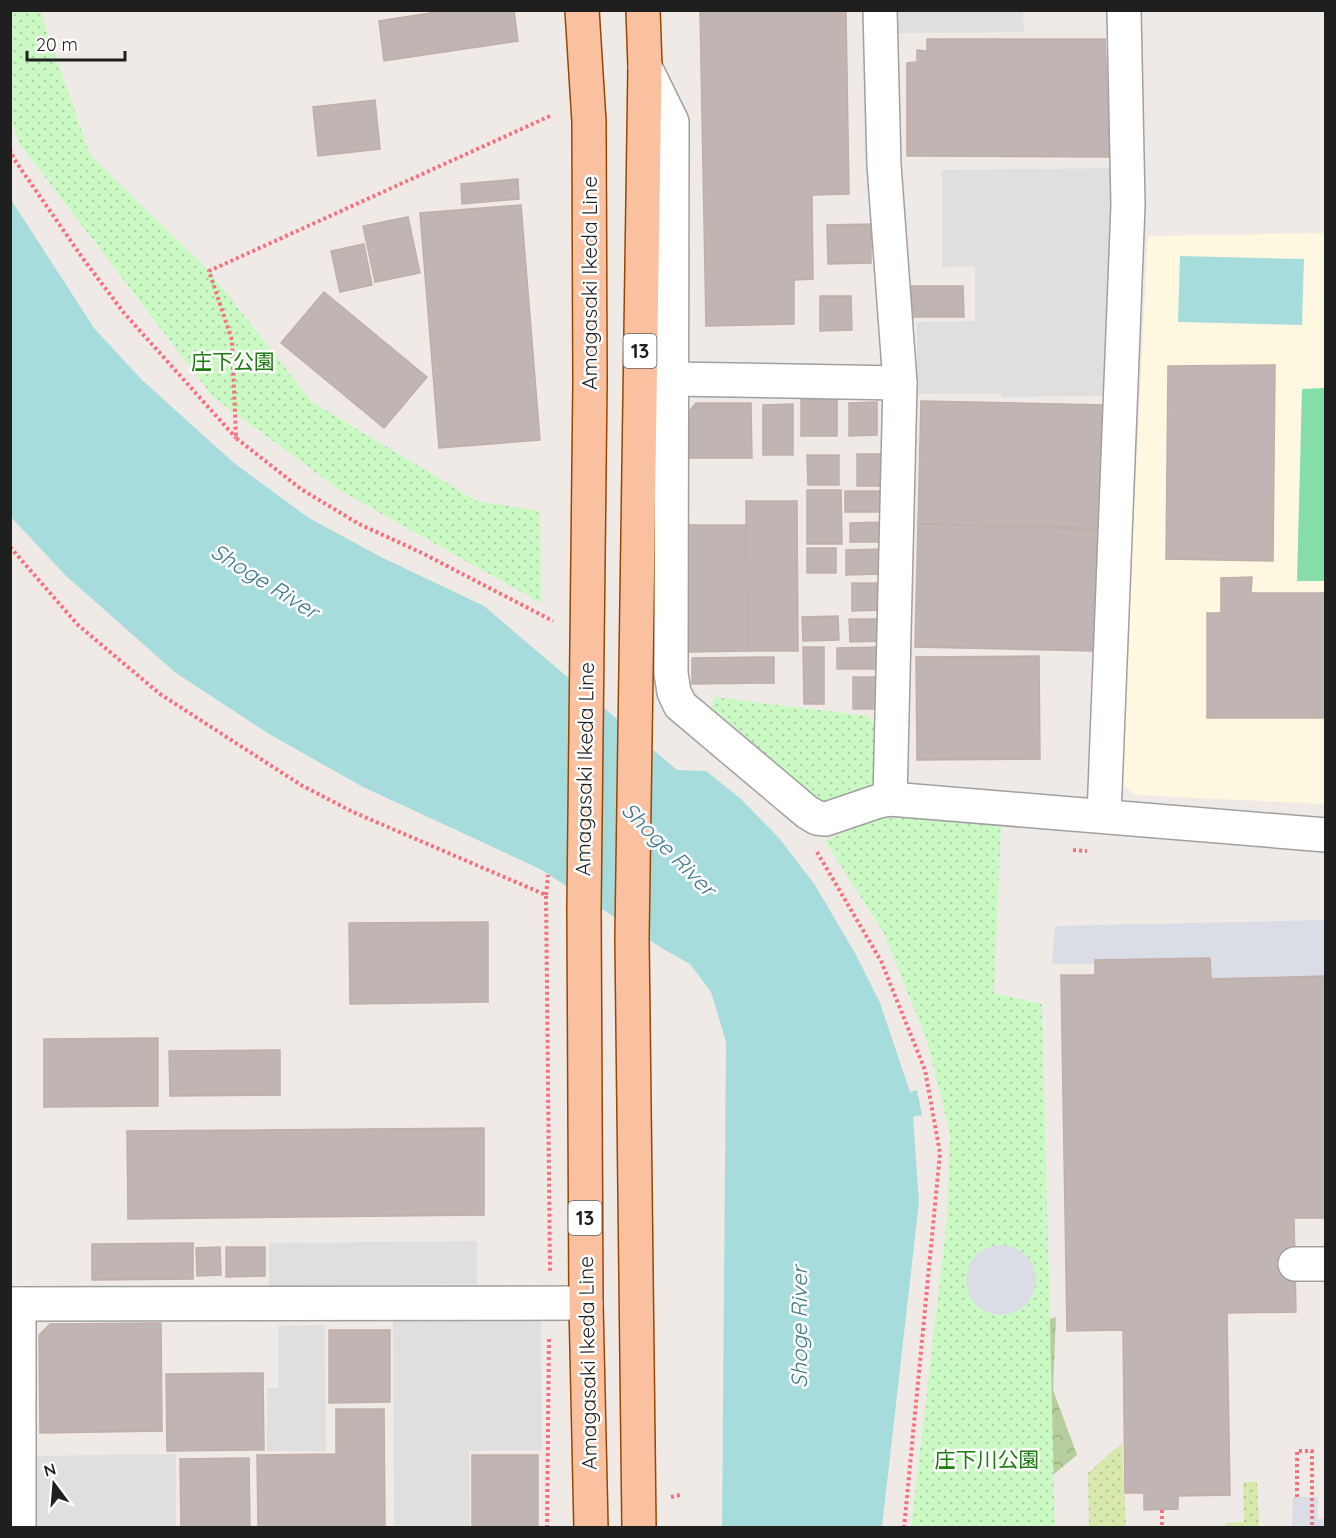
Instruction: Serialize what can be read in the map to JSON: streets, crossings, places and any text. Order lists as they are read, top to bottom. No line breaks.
{"streets":{"main road":["Amagasaki Ikeda Line","13"]},"water":["Shoge River"],"parks":["庄下公園","庄下川公園"],"scale_bar":"20 m","north":"top"}
